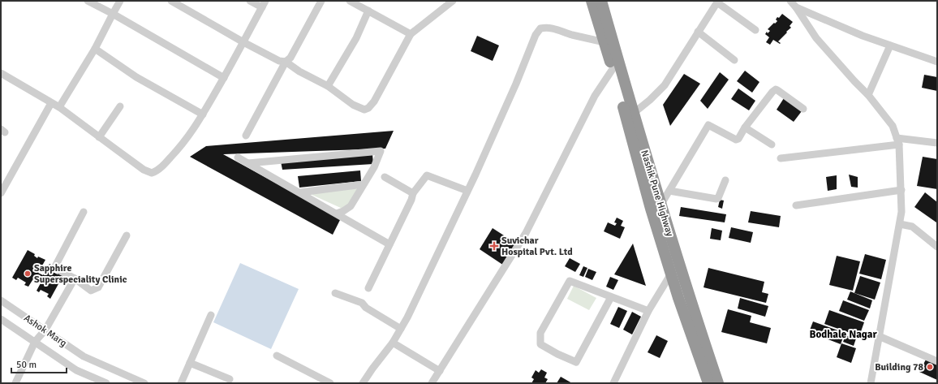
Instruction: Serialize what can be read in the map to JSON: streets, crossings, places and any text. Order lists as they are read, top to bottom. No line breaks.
{"streets":{"highway":["Nashik Pune Highway"],"street":["Ashok Marg"]},"districts":["Bodhale Nagar"],"places":{"health":["Suvichar Hospital Pvt. Ltd"],"other":["Sapphire Superspeciality Clinic","Building 78"]},"scale_bar":"50 m"}
